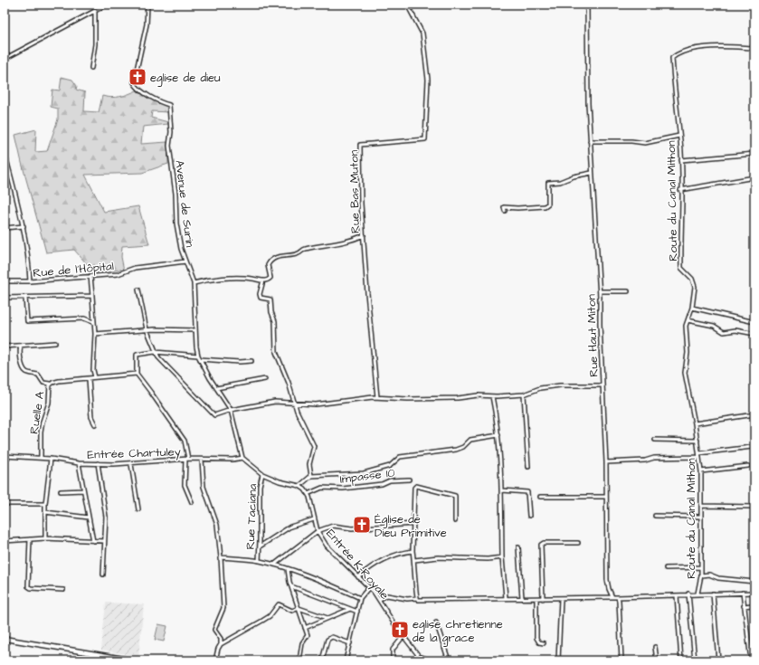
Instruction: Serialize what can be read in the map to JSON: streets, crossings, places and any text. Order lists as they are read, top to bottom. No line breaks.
{"streets":{"street":["Rue Bas Muton","Route du Canal Mithon","Avenue de Surin","Rue de l'Hôpital","Rue Haut Miton","Ruelle A","Entrée Chartuley","Impasse 10","Rue Taciana","Entrée K-Royale"]},"crossings":[["Avenue de Surin","Rue de l'Hôpital"],["Avenue de Surin","Entrée Chartuley"],["Ruelle A","Entrée Chartuley"],["Impasse 10","Entrée K-Royale"]],"places":{"church":["eglise de dieu","Église de Dieu Primitive","eglise chretienne de la grace"]}}
